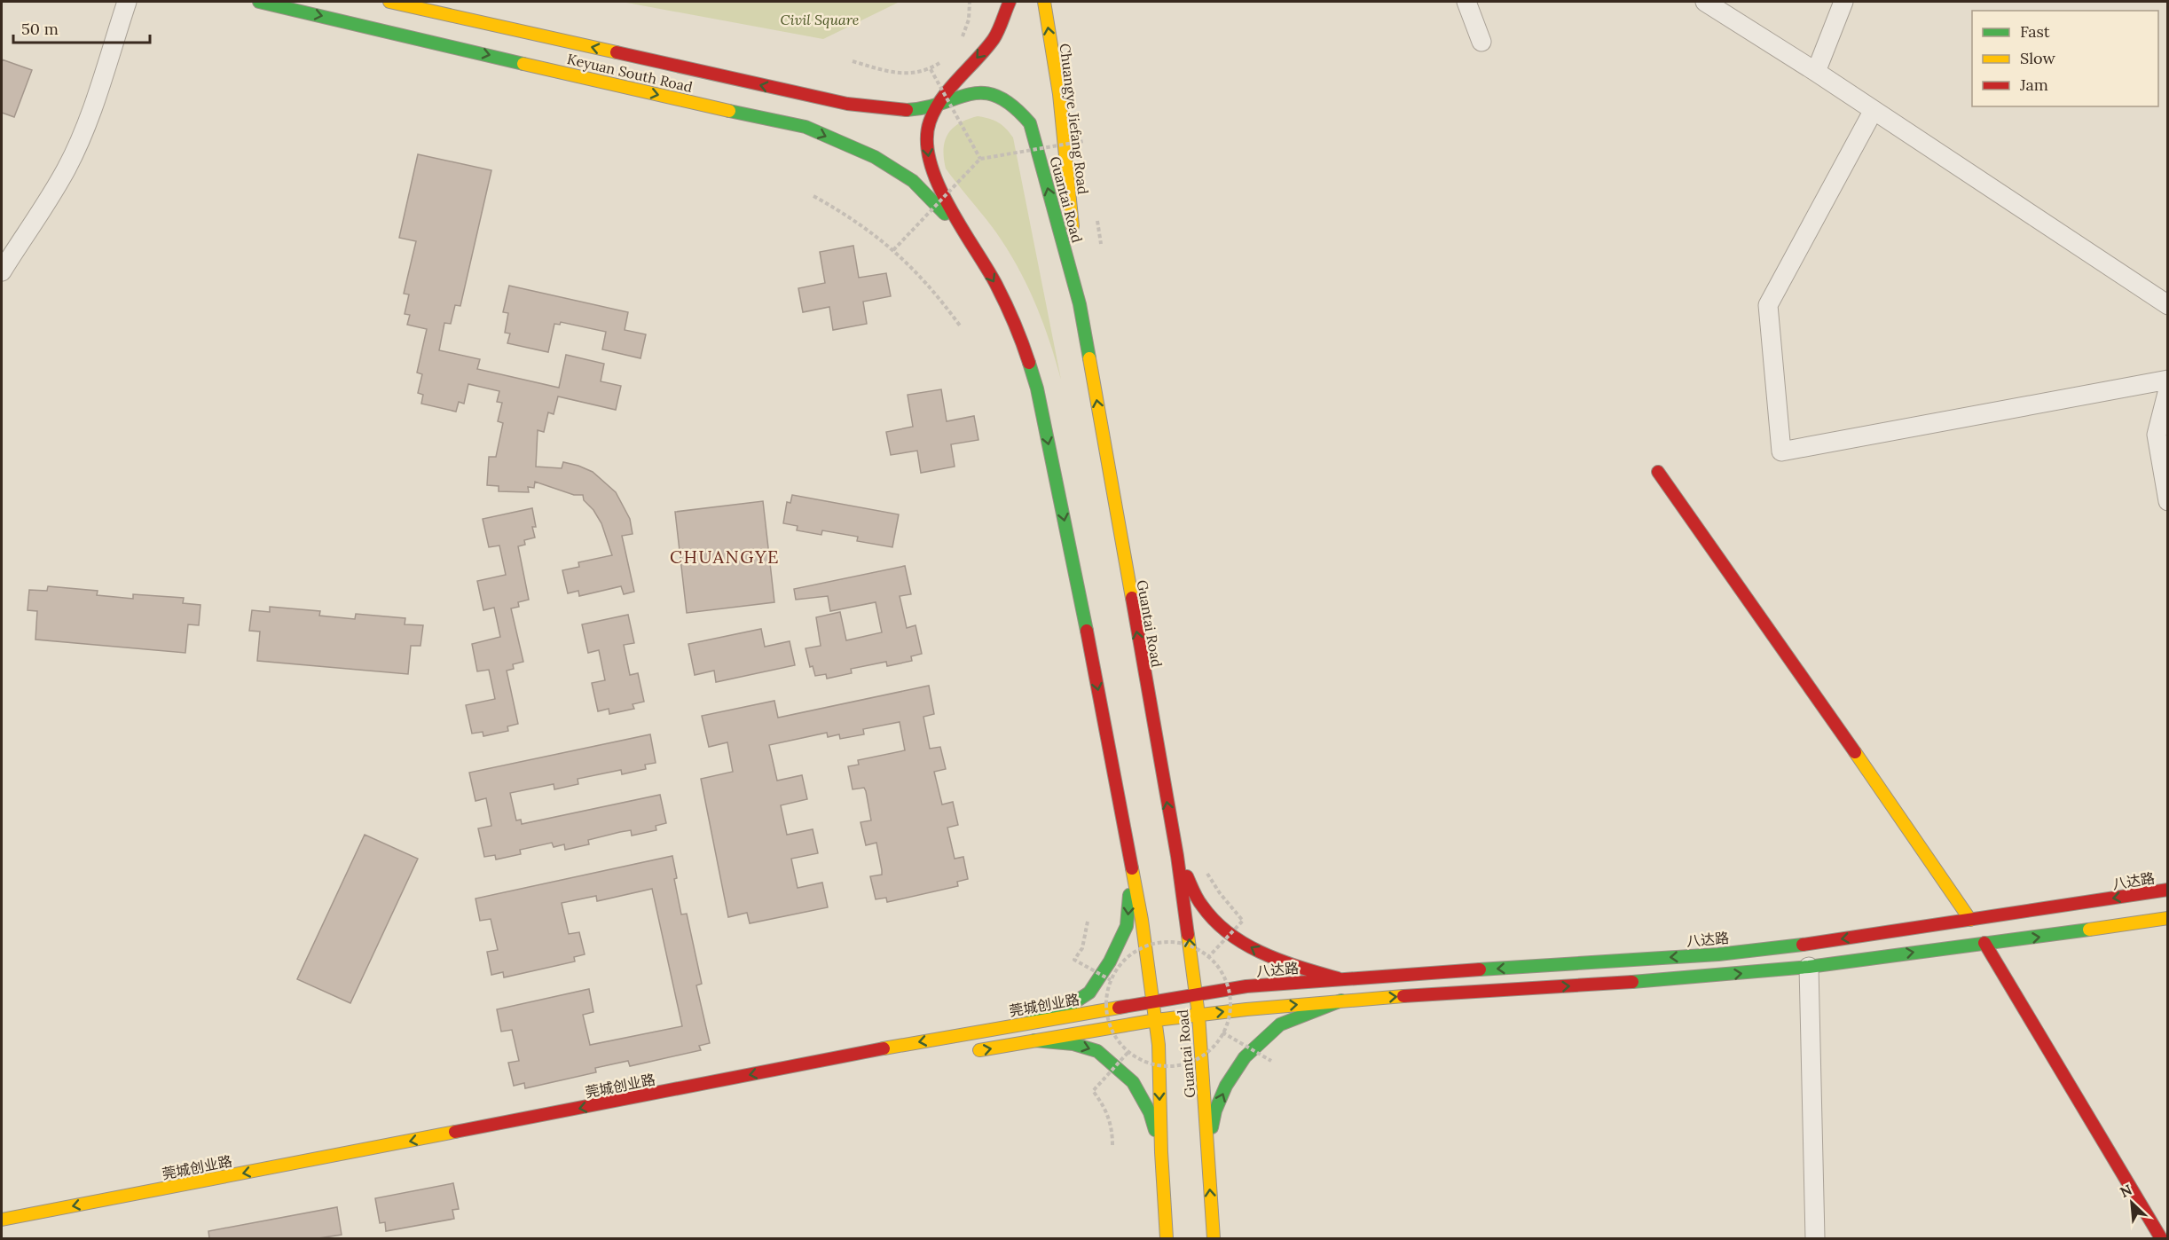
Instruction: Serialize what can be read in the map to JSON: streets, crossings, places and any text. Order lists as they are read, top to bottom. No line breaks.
{"streets":{"main road":["Keyuan South Road","Chuangye Jiefang Road","Guantai Road","八达路","莞城创业路"]},"crossings":[["Keyuan South Road","Guantai Road"],["Chuangye Jiefang Road","Guantai Road"],["Guantai Road","莞城创业路"],["八达路","莞城创业路"]],"one_way":["Chuangye Jiefang Road","莞城创业路"],"districts":["CHUANGYE"],"parks":["Civil Square"],"legend":["Fast","Slow","Jam"],"scale_bar":"50 m","north":"top left"}
